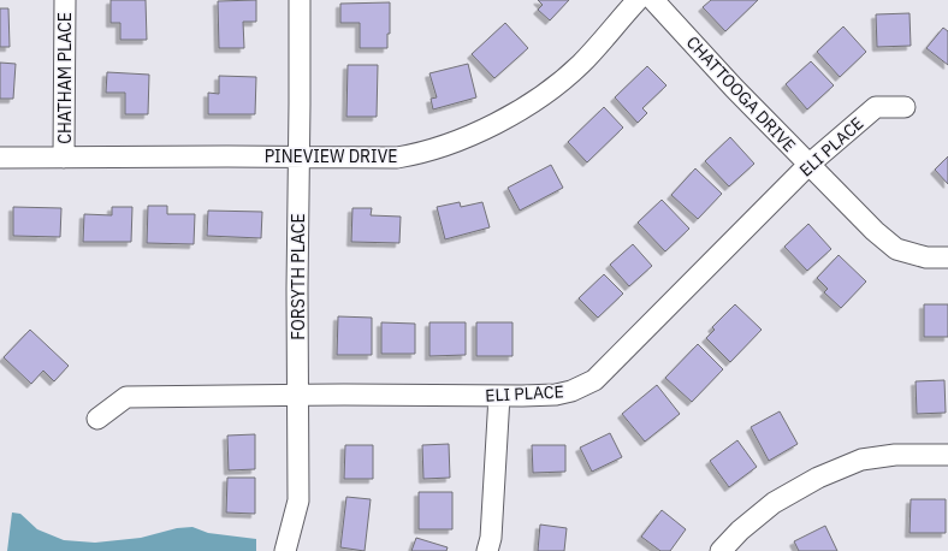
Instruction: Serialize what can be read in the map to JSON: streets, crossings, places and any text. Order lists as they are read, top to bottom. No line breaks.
{"streets":{"street":["CHATHAM PLACE","CHATTOOGA DRIVE","ELI PLACE","PINEVIEW DRIVE","FORSYTH PLACE"]},"crossings":[["CHATHAM PLACE","PINEVIEW DRIVE"],["CHATTOOGA DRIVE","ELI PLACE"],["ELI PLACE","FORSYTH PLACE"],["PINEVIEW DRIVE","FORSYTH PLACE"]]}
